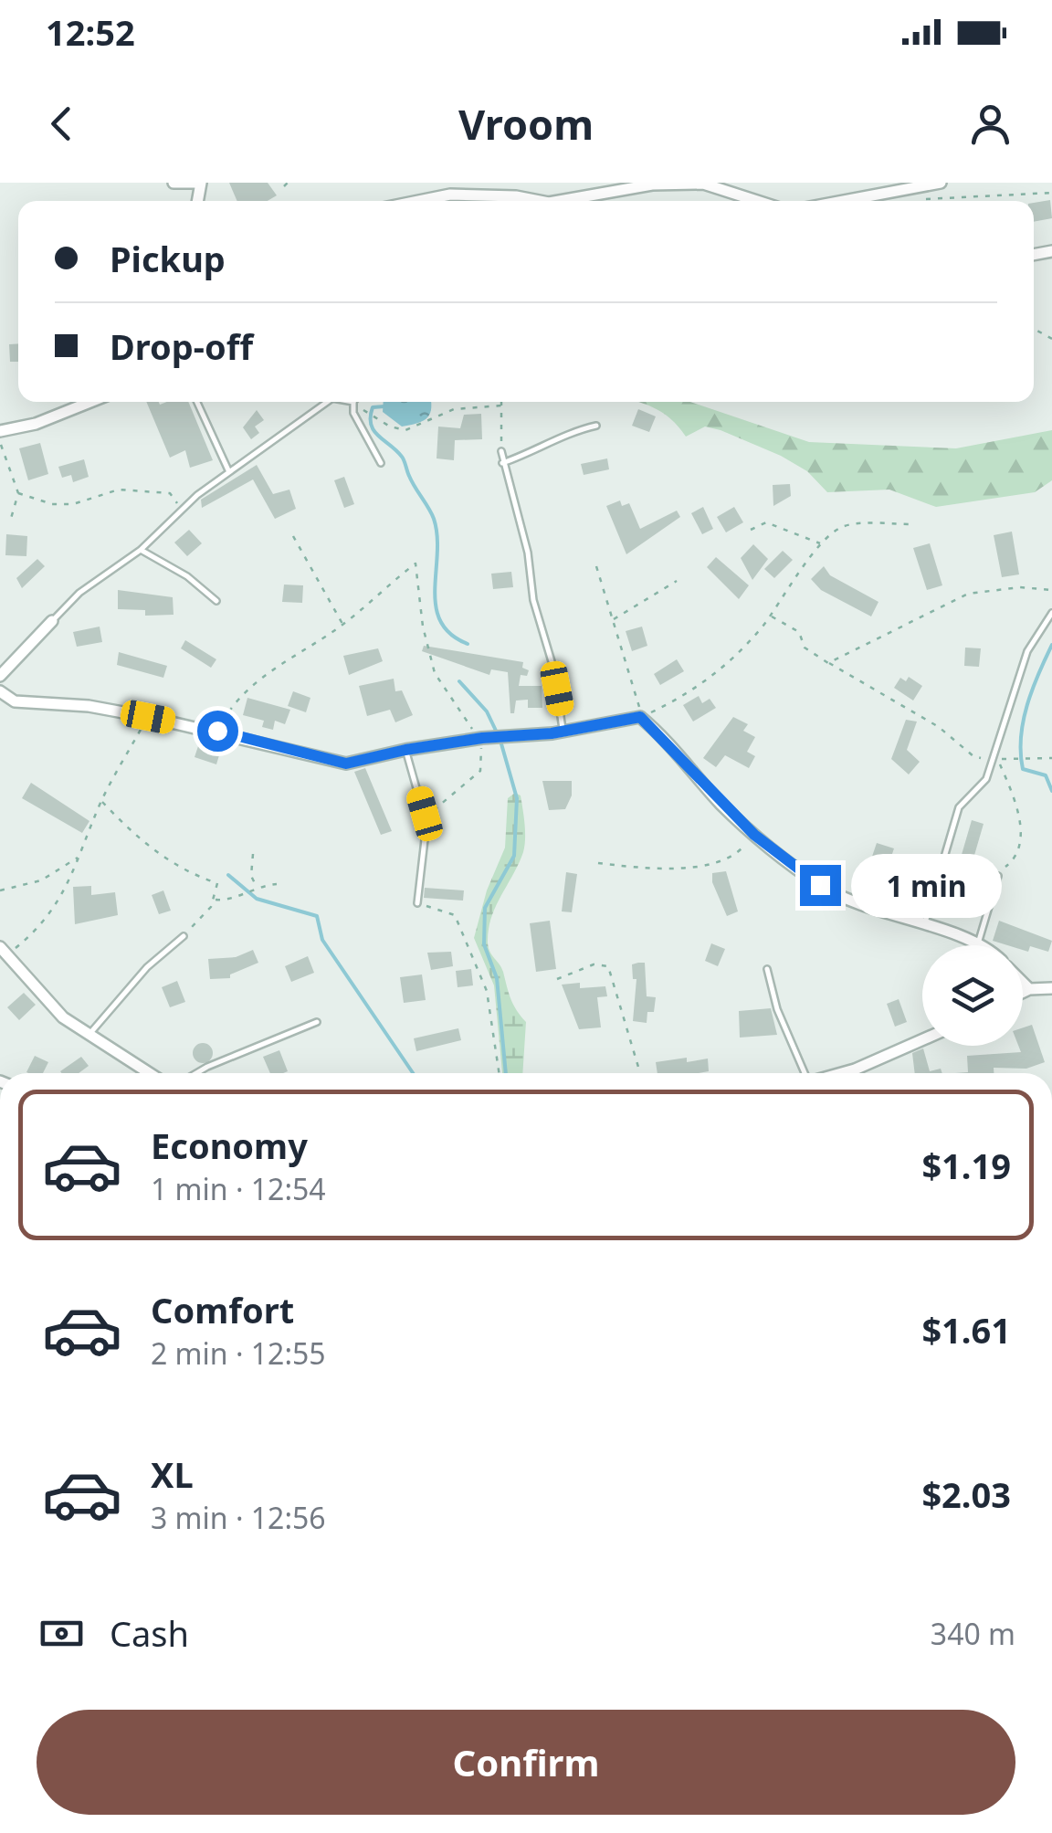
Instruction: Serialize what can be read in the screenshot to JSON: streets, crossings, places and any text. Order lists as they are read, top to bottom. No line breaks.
{"page":{"status":"12:52","header":"Vroom","banner":["Pickup","Drop-off"],"bubble":"1 min","list":[{"name":"Economy","note":"1 min · 12:54","value":"$1.19"},{"name":"Comfort","note":"2 min · 12:55","value":"$1.61"},{"name":"XL","note":"3 min · 12:56","value":"$2.03"}],"pay":["Cash","340 m"],"buttons":"Confirm"}}
